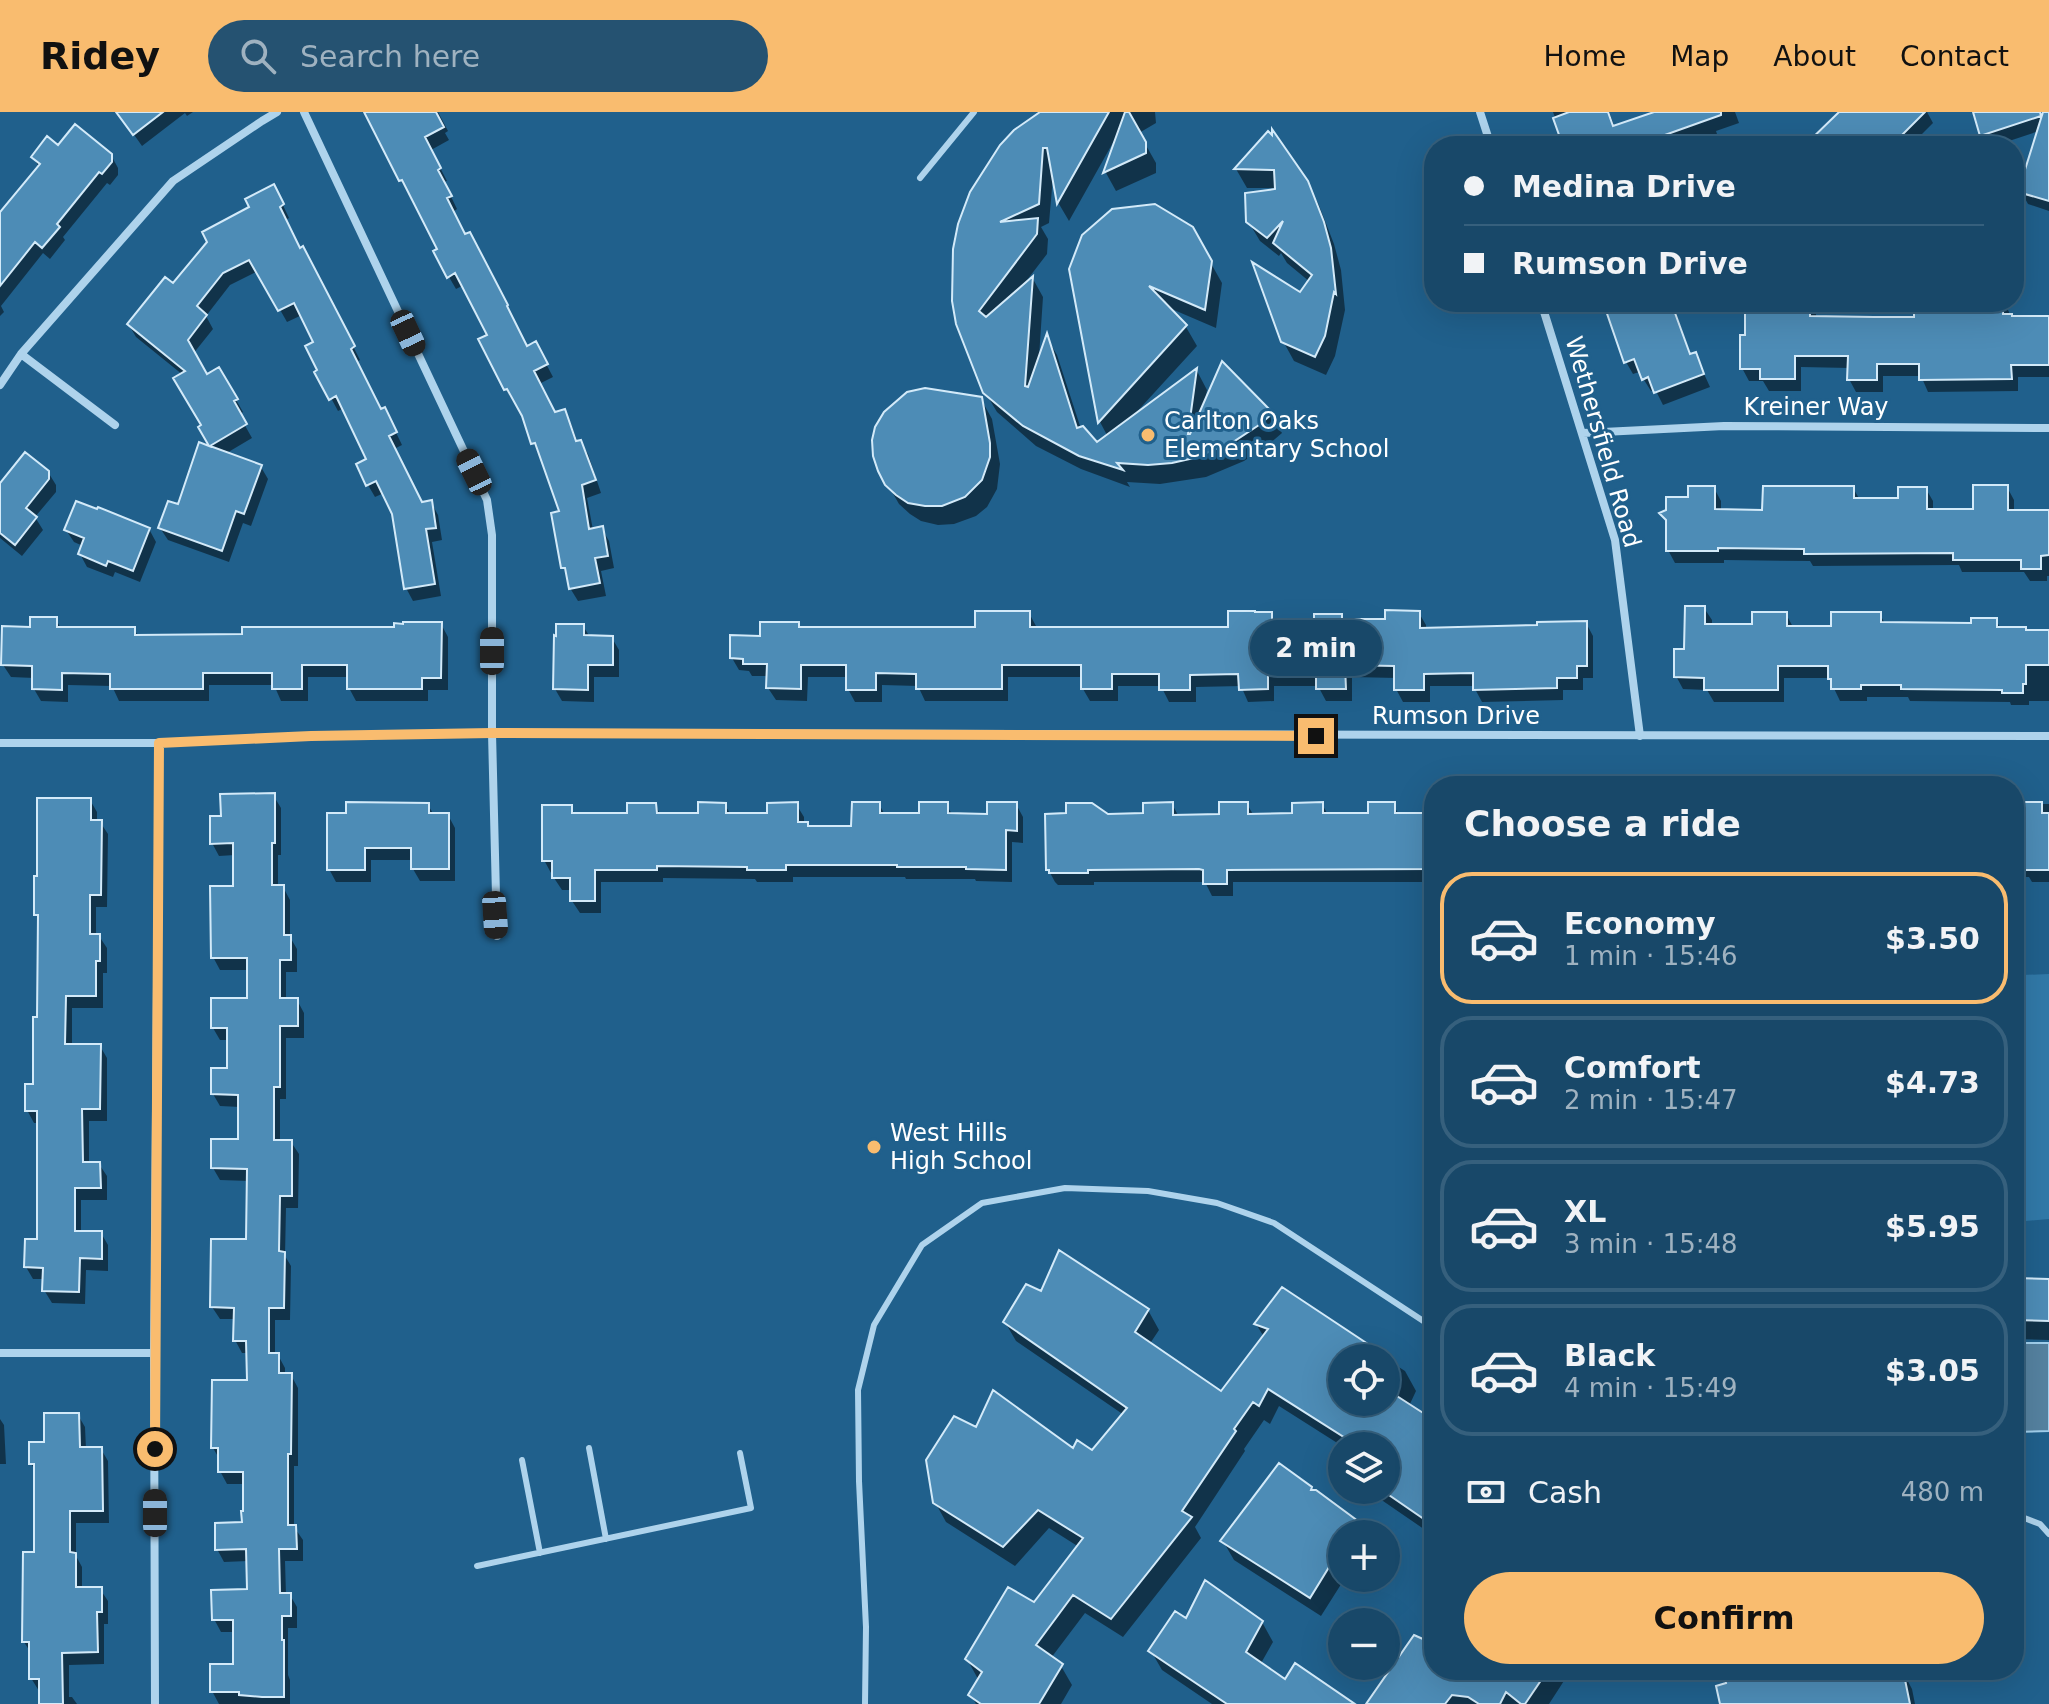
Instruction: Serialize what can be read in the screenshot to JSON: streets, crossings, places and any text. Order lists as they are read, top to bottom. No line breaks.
{"streets":{"street":["Kreiner Way","Wethersfield Road","Rumson Drive"]},"crossings":[["Kreiner Way","Wethersfield Road"],["Wethersfield Road","Rumson Drive"]],"places":["Carlton Oaks Elementary School","West Hills High School"],"page":{"header":"Ridey","search":"Search here","nav":["Home","Map","About","Contact"],"banner":["Medina Drive","Rumson Drive"],"bubble":"2 min","heading":"Choose a ride","list":[{"name":"Economy","note":"1 min · 15:46","value":"$3.50"},{"name":"Comfort","note":"2 min · 15:47","value":"$4.73"},{"name":"XL","note":"3 min · 15:48","value":"$5.95"},{"name":"Black","note":"4 min · 15:49","value":"$3.05"}],"map_buttons":["+","−"],"pay":["Cash","480 m"],"buttons":"Confirm"}}
